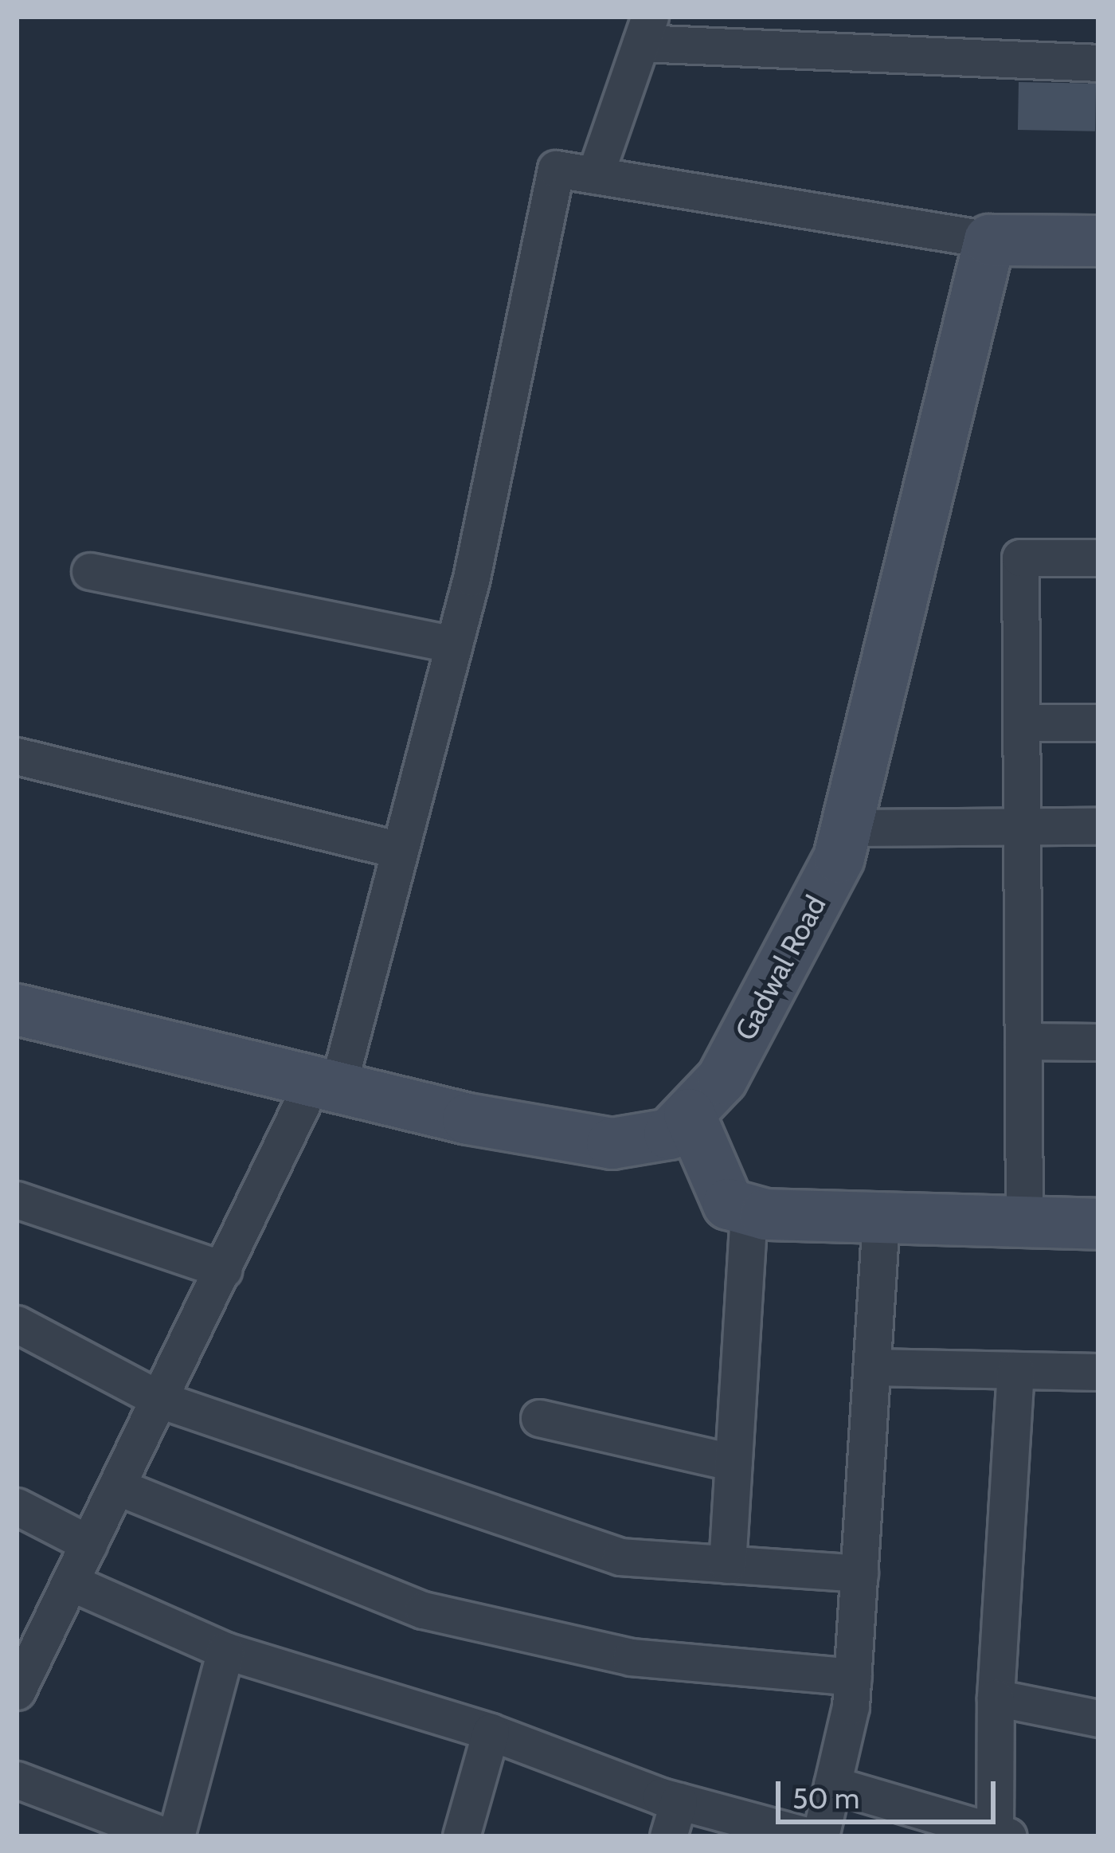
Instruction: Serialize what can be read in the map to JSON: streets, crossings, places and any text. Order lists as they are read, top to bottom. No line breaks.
{"streets":{"street":["Gadwal Road"]},"scale_bar":"50 m"}
